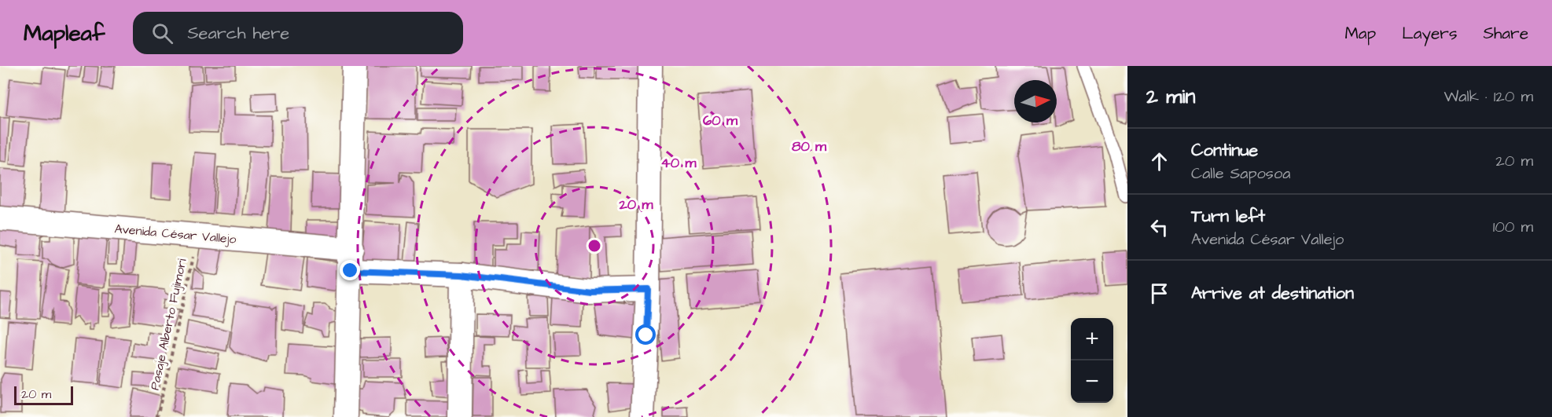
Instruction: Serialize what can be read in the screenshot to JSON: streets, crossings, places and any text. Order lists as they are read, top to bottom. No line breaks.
{"streets":{"street":["Avenida César Vallejo"],"path":["Pasaje Alberto Fujimori"]},"crossings":[["Avenida César Vallejo","Pasaje Alberto Fujimori"]],"scale_bar":"20 m","north":"right","page":{"header":"Mapleaf","search":"Search here","nav":["Map","Layers","Share"],"heading":["2 min","Walk · 120 m"],"list":[["Continue","Calle Saposoa","20 m"],["Turn left","Avenida César Vallejo","100 m"],"Arrive at destination"],"map_buttons":["+","−"],"scale":"20 m"},"rings":["60 m","80 m","40 m","20 m"]}
